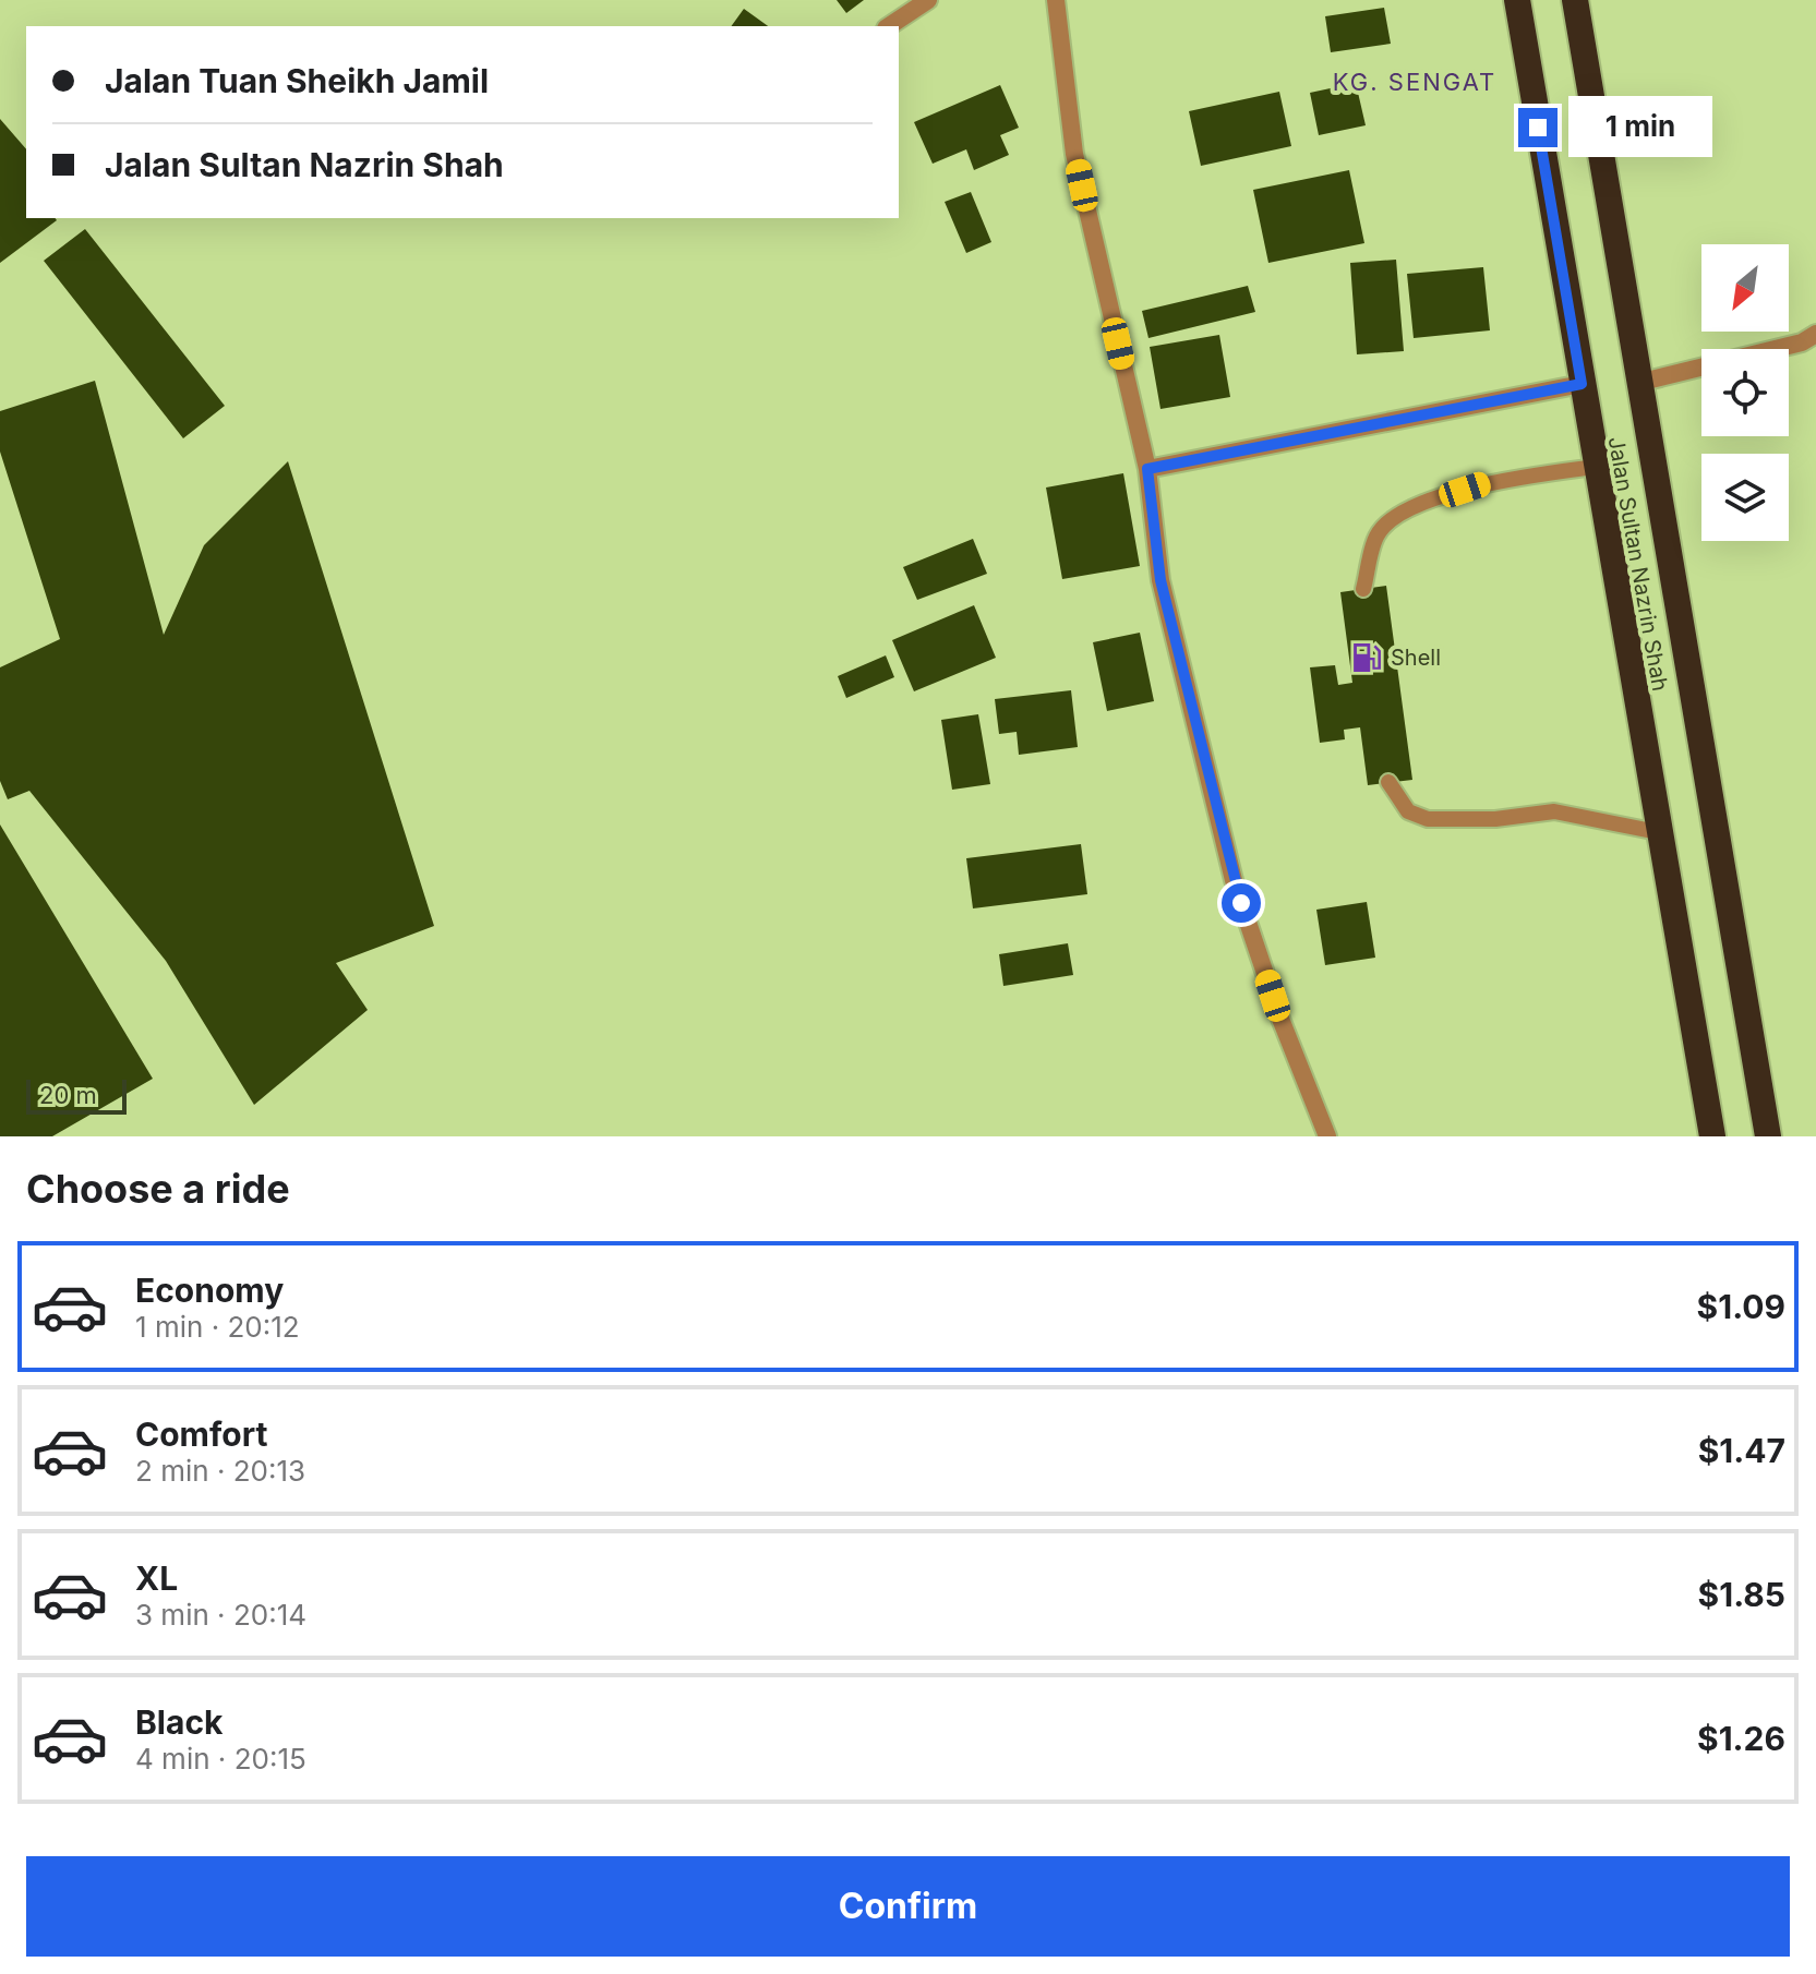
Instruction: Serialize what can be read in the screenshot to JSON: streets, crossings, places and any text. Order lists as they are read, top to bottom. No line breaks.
{"streets":{"highway":["Jalan Sultan Nazrin Shah"]},"districts":["KG. SENGAT"],"places":{"fuel station":["Shell"]},"scale_bar":"20 m","north":"bottom left","page":{"banner":["Jalan Tuan Sheikh Jamil","Jalan Sultan Nazrin Shah"],"bubble":"1 min","scale":"20 m","heading":"Choose a ride","list":[{"name":"Economy","note":"1 min · 20:12","value":"$1.09"},{"name":"Comfort","note":"2 min · 20:13","value":"$1.47"},{"name":"XL","note":"3 min · 20:14","value":"$1.85"},{"name":"Black","note":"4 min · 20:15","value":"$1.26"}],"buttons":"Confirm"}}
